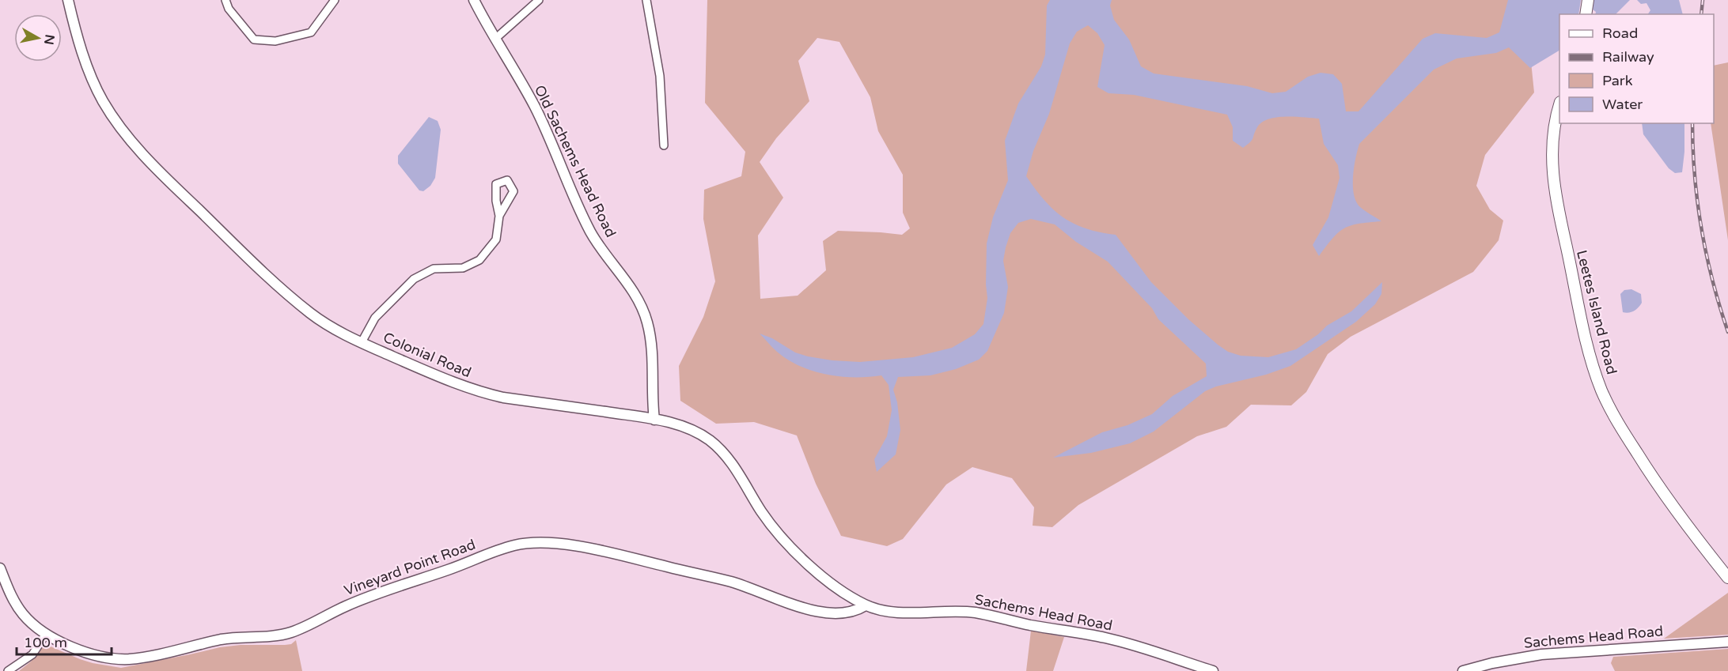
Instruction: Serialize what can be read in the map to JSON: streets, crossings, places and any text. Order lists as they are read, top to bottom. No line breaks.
{"streets":{"main road":["Leetes Island Road"],"street":["Old Sachems Head Road","Colonial Road","Vineyard Point Road","Sachems Head Road"]},"crossings":[["Old Sachems Head Road","Colonial Road"],["Colonial Road","Vineyard Point Road"],["Colonial Road","Sachems Head Road"],["Vineyard Point Road","Sachems Head Road"]],"legend":["Road","Railway","Park","Water"],"scale_bar":"100 m","north":"right"}
